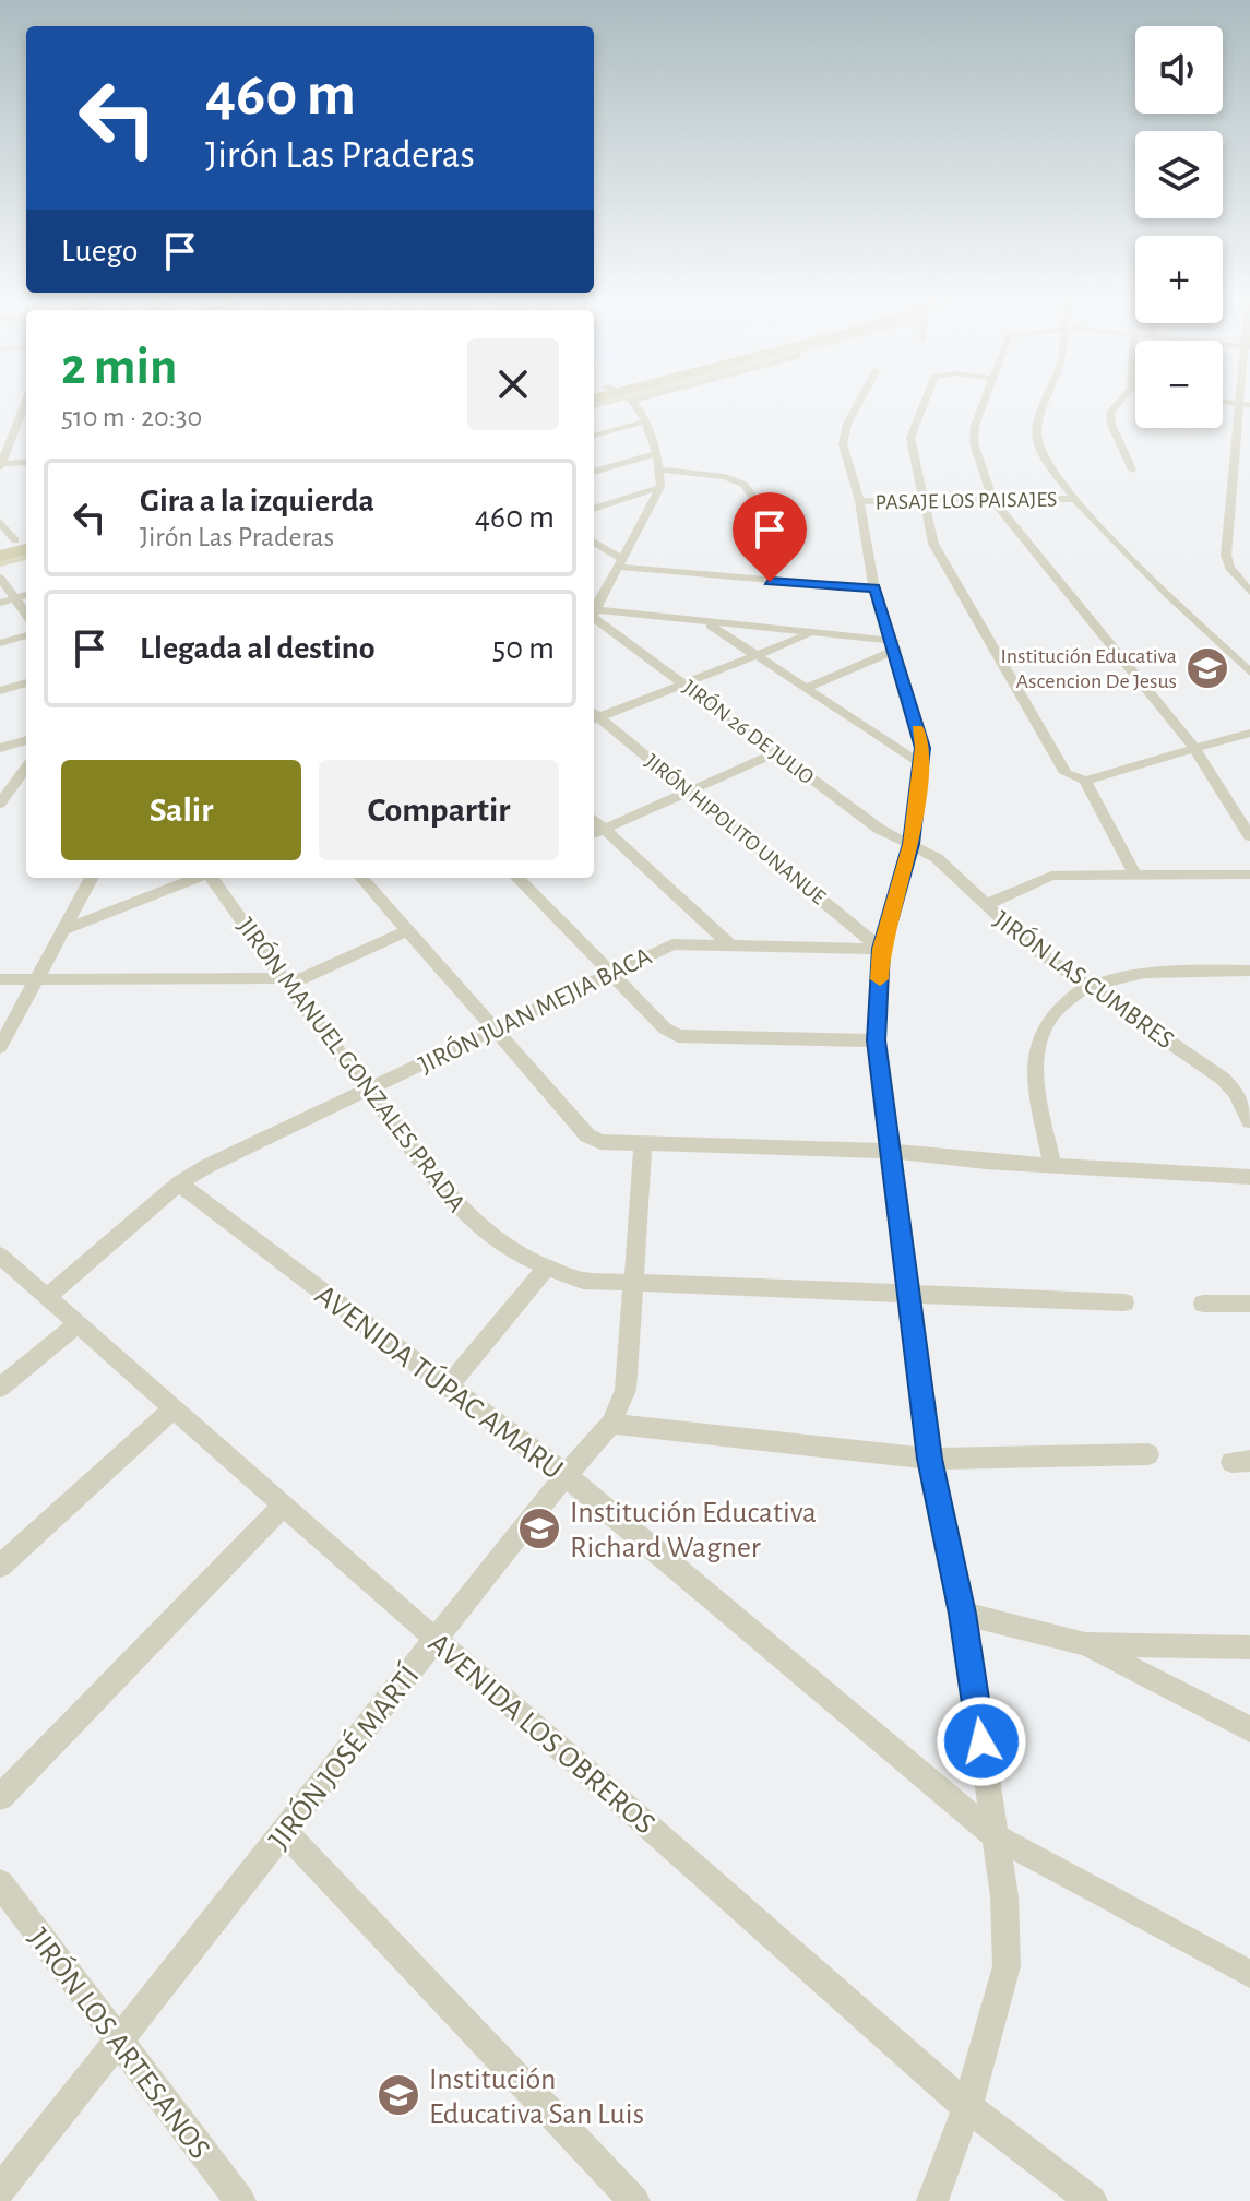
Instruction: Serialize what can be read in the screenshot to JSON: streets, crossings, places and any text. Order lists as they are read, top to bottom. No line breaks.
{"streets":{"street":["PASAJE LOS PAISAJES","JIRÓN 26 DE JULIO","JIRÓN HIPOLITO UNANUE","JIRÓN LAS CUMBRES","JIRÓN JUAN MEJIA BACA","JIRÓN MANUEL GONZALES PRADA","AVENIDA TÚPAC AMARU","AVENIDA LOS OBREROS","JIRÓN JOSÉ MARTÍ","JIRÓN LOS ARTESANOS"]},"crossings":[["JIRÓN 26 DE JULIO","JIRÓN LAS CUMBRES"],["JIRÓN HIPOLITO UNANUE","JIRÓN JUAN MEJIA BACA"],["JIRÓN JUAN MEJIA BACA","JIRÓN MANUEL GONZALES PRADA"],["JIRÓN JUAN MEJIA BACA","AVENIDA TÚPAC AMARU"],["JIRÓN JUAN MEJIA BACA","AVENIDA LOS OBREROS"],["JIRÓN MANUEL GONZALES PRADA","JIRÓN JOSÉ MARTÍ"],["AVENIDA TÚPAC AMARU","JIRÓN JOSÉ MARTÍ"],["AVENIDA LOS OBREROS","JIRÓN JOSÉ MARTÍ"],["JIRÓN JOSÉ MARTÍ","JIRÓN LOS ARTESANOS"]],"places":{"school or university":["Institución Educativa Ascencion De Jesus","Institución Educativa Richard Wagner","Institución Educativa San Luis"]},"page":{"map_buttons":["+","−"],"turn":["460 m","Jirón Las Praderas"],"then":"Luego","heading":["2 min","510 m · 20:30"],"list":[{"name":"Gira a la izquierda","note":"Jirón Las Praderas","value":"460 m"},{"name":"Llegada al destino","value":"50 m"}],"buttons":["Salir","Compartir"]}}
